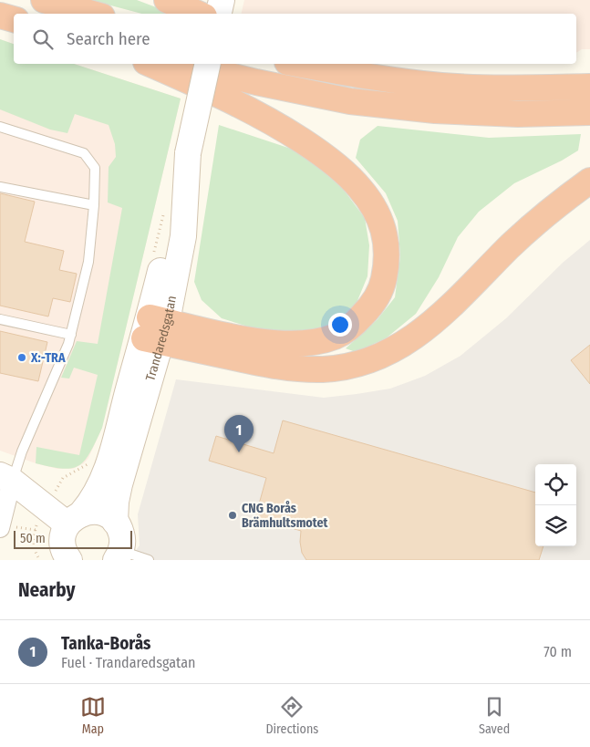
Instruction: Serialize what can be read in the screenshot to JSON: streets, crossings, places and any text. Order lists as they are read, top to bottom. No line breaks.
{"streets":{"street":["Trandaredsgatan"]},"places":["X:-TRA","CNG Borås Brämhultsmotet"],"scale_bar":"50 m","page":{"search":"Search here","pins":"1","scale":"50 m","heading":"Nearby","list":[{"mark":"1","name":"Tanka-Borås","note":"Fuel · Trandaredsgatan","value":"70 m"}],"nav":["Map","Directions","Saved"]}}
